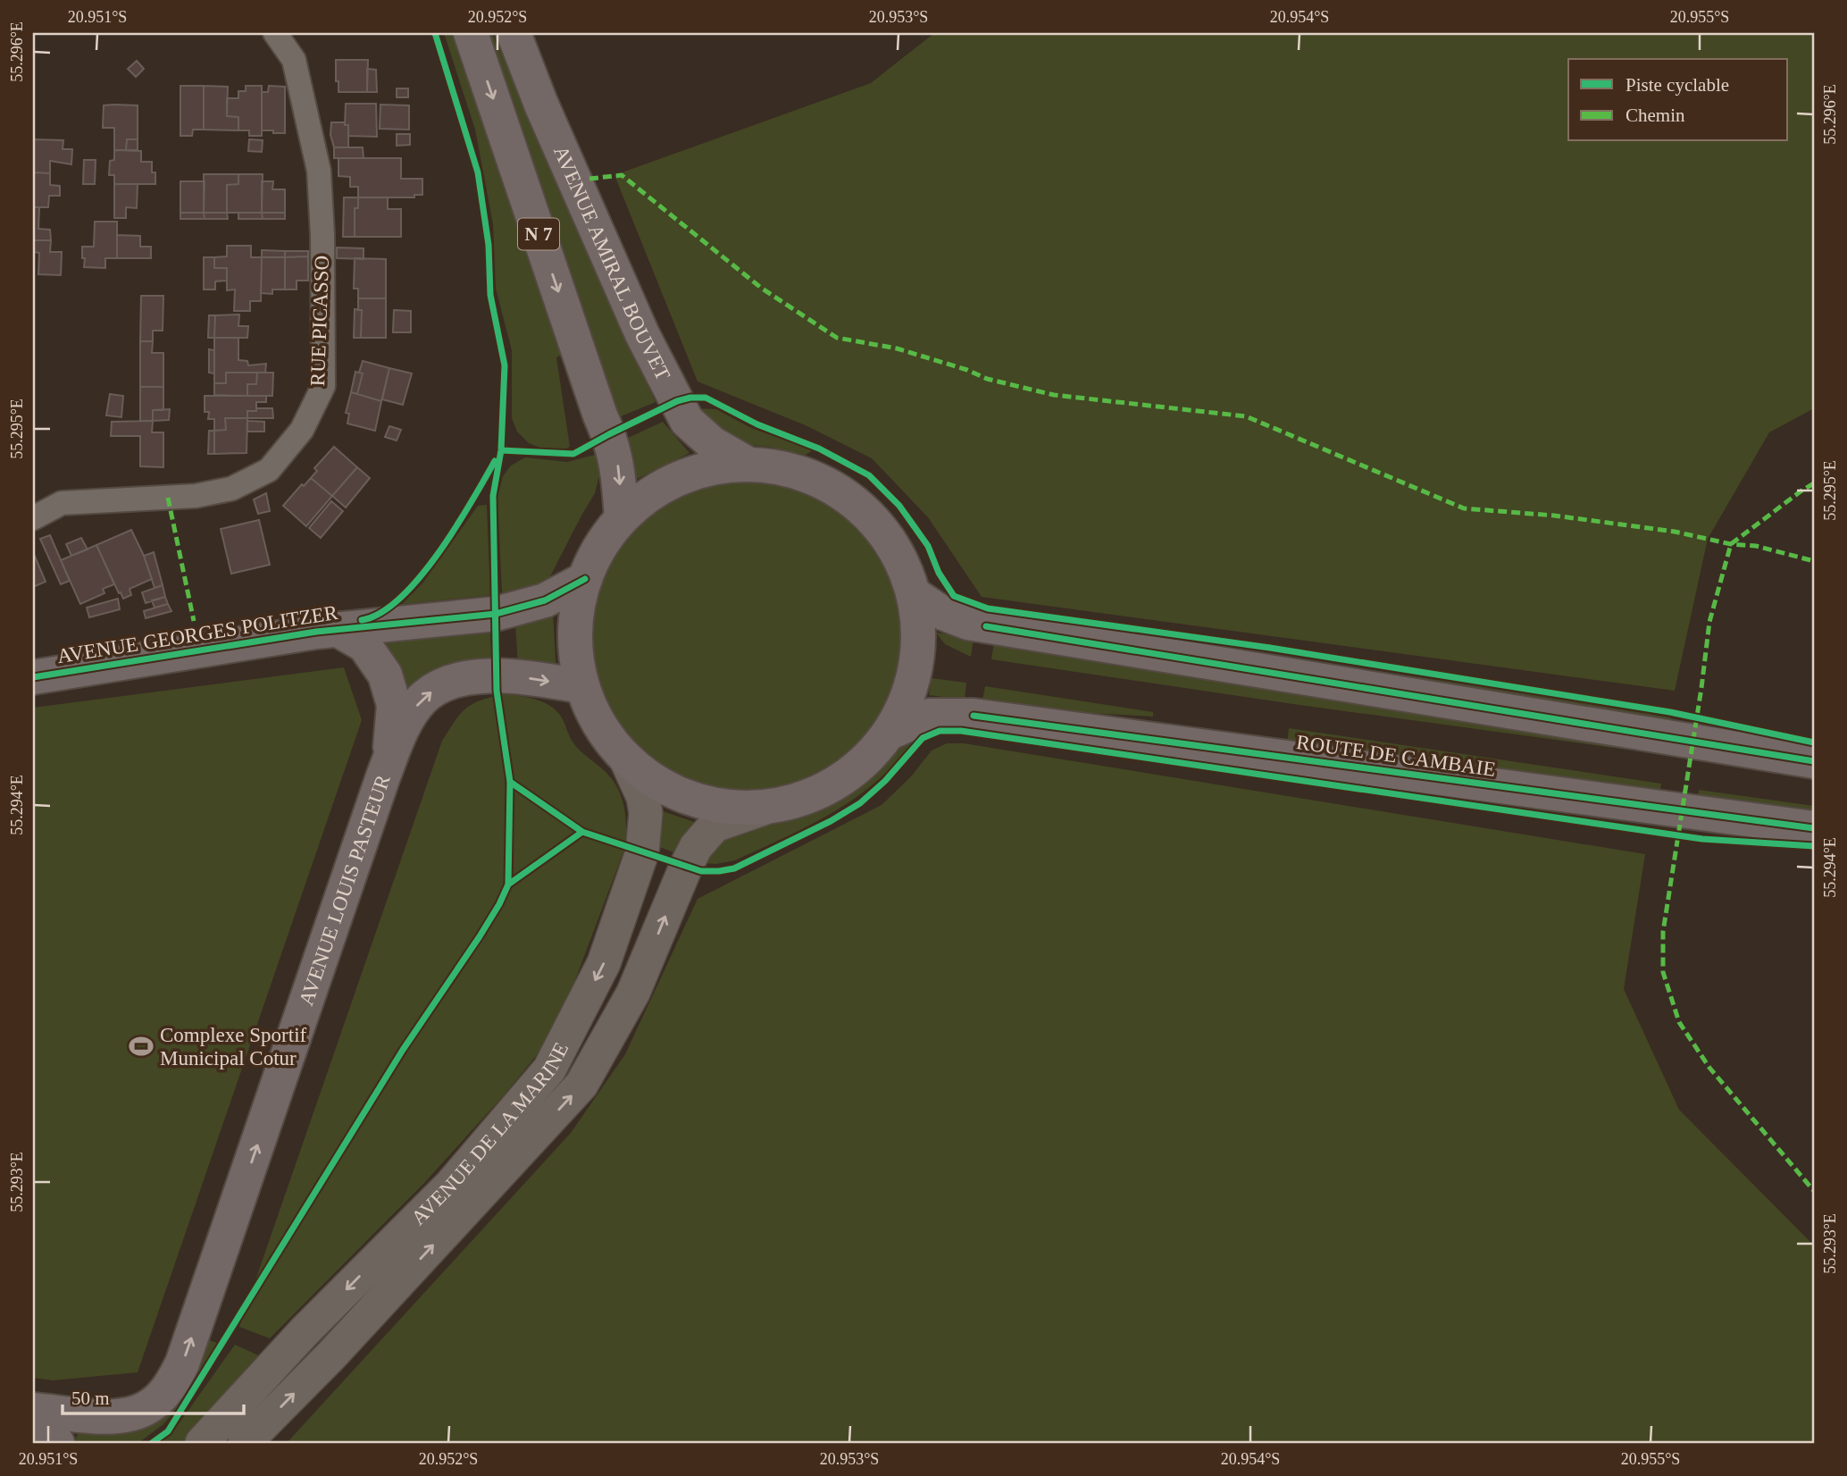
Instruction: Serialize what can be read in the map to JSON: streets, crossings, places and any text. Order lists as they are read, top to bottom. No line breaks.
{"streets":{"main road":["N 7","AVENUE AMIRAL BOUVET","AVENUE GEORGES POLITZER","ROUTE DE CAMBAIE","AVENUE LOUIS PASTEUR","AVENUE DE LA MARINE"],"street":["RUE PICASSO"]},"one_way":["AVENUE LOUIS PASTEUR"],"places":{"sports":["Complexe Sportif Municipal Cotur"]},"legend":["Piste cyclable","Chemin"],"scale_bar":"50 m","coordinates":["20.951°S","20.952°S","20.953°S","20.954°S","20.955°S","55.296°E","55.295°E","55.294°E","55.293°E"]}
